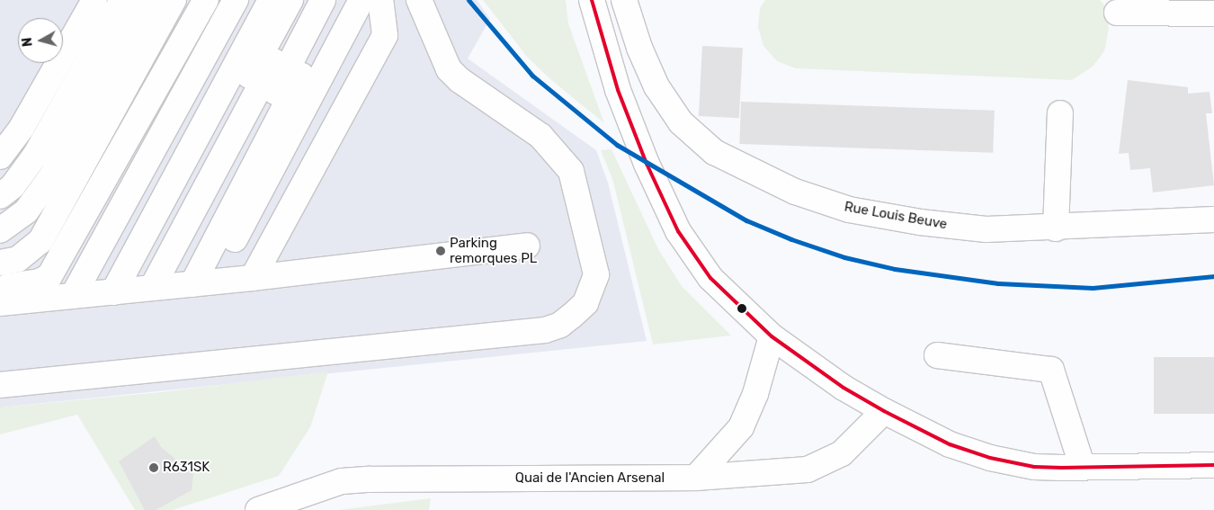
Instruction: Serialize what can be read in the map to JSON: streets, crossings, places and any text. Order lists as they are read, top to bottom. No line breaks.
{"streets":{"street":["Rue Louis Beuve","Quai de l'Ancien Arsenal"]},"places":["Parking remorques PL","R631SK"],"north":"left"}
